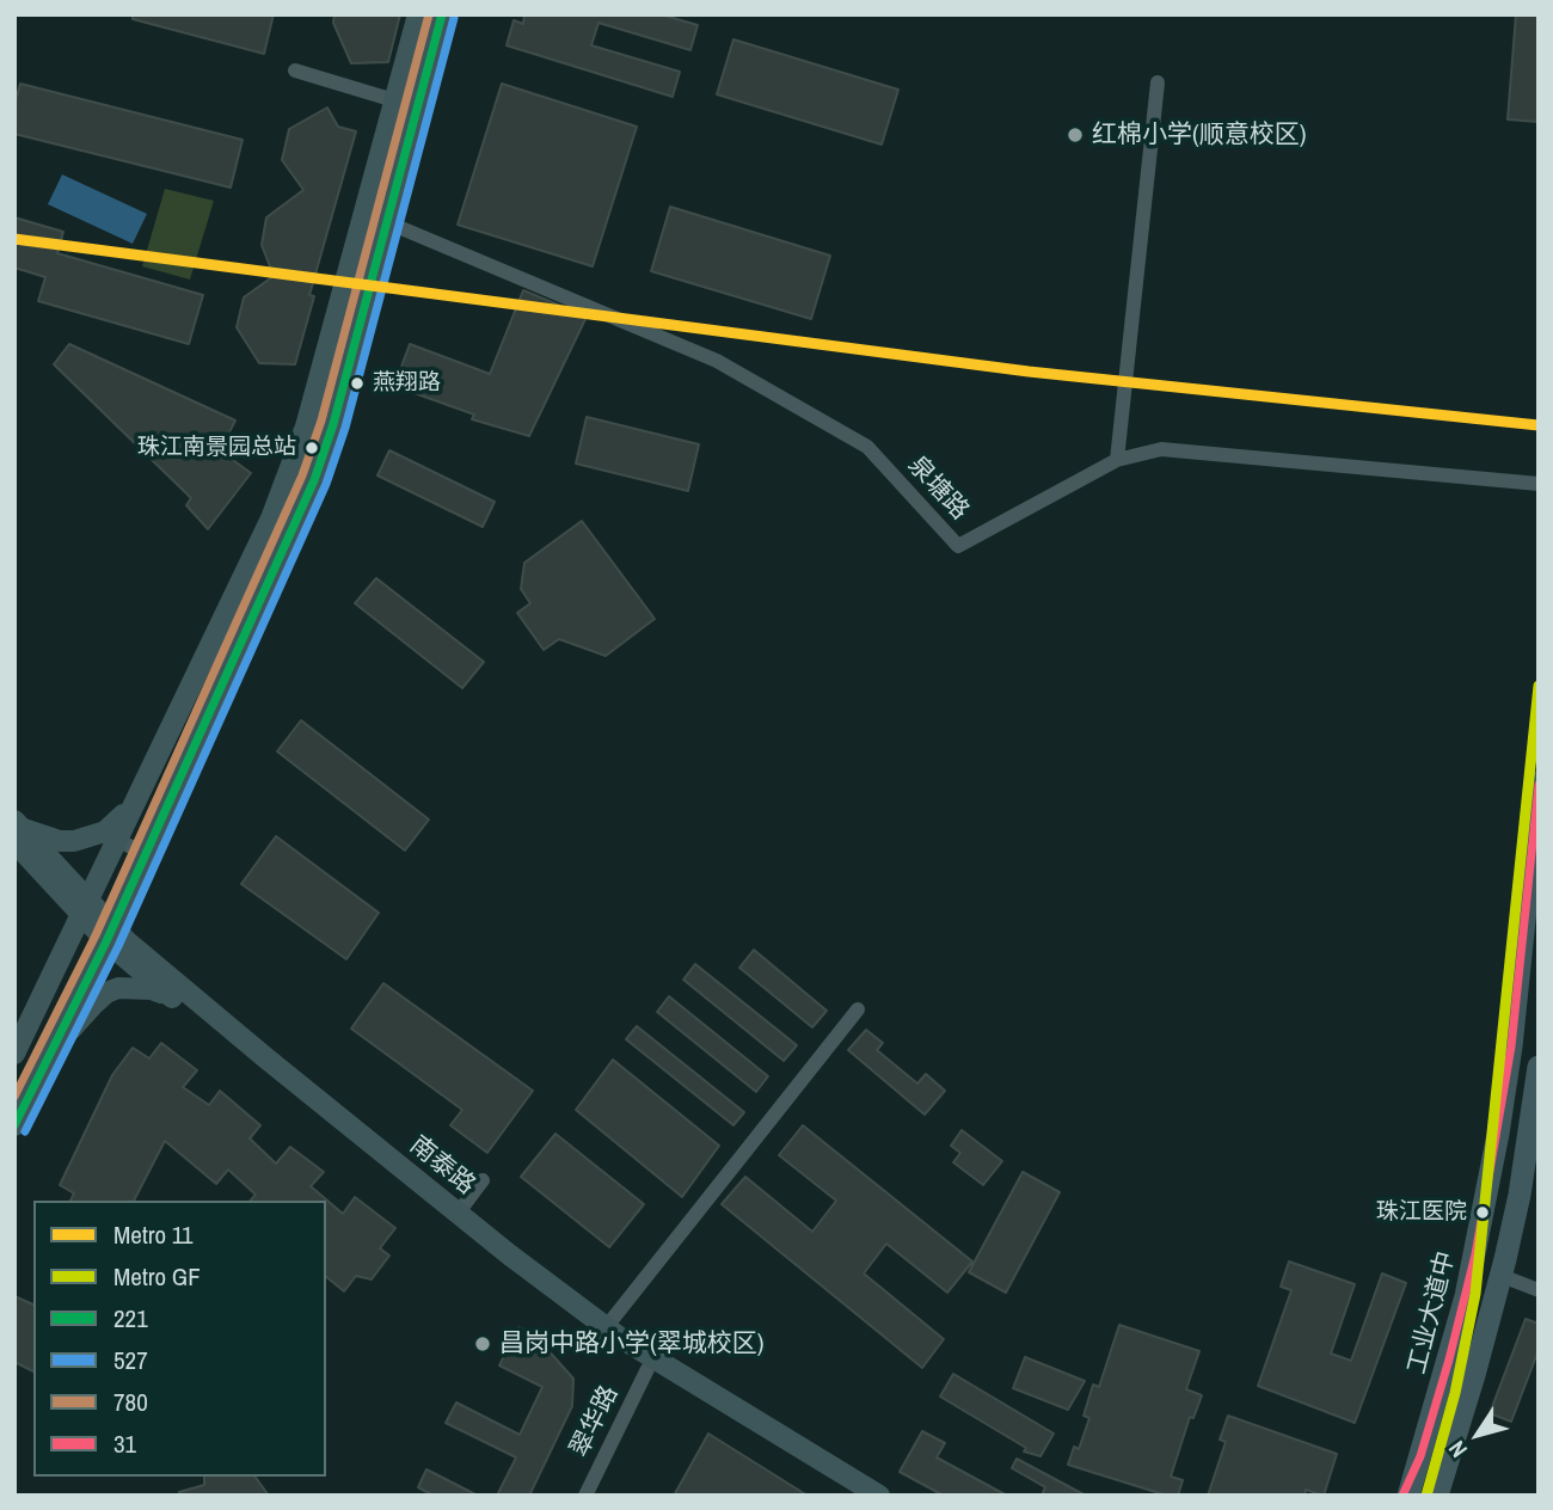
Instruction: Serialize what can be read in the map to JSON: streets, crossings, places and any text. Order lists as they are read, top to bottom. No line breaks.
{"streets":{"main road":["南泰路","工业大道中"],"street":["泉塘路","翠华路"]},"crossings":[["南泰路","翠华路"]],"places":["红棉小学(顺意校区)","燕翔路","珠江南景园总站","珠江医院","昌岗中路小学(翠城校区)"],"lines":["transit line 221","transit line 780","transit line 527","metro line 11","metro line GF","transit line 31"],"legend":["Metro 11","Metro GF","221","527","780","31"],"north":"bottom left"}
